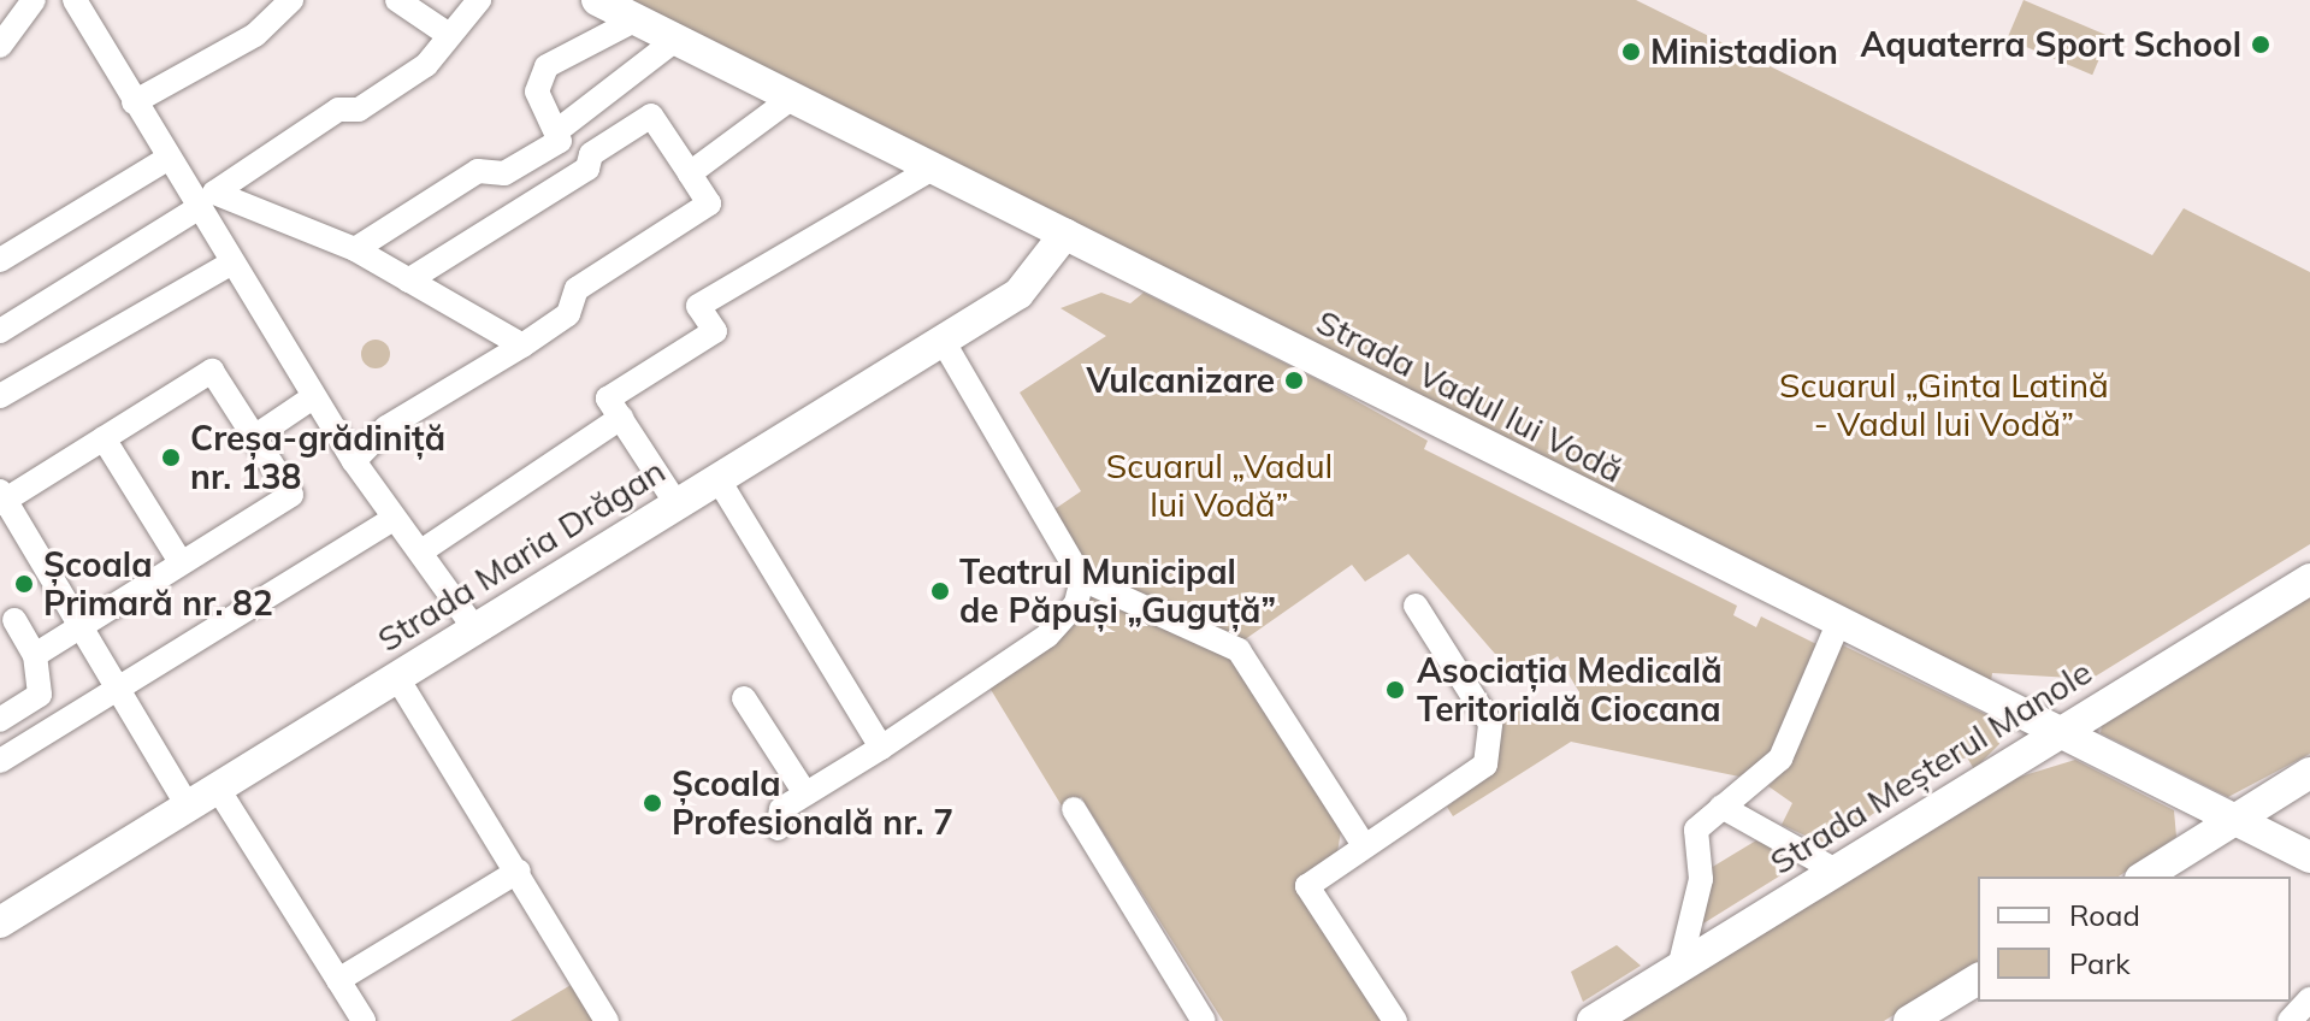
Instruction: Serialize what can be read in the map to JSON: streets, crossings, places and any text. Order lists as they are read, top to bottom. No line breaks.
{"streets":{"main road":["Strada Vadul lui Vodă","Strada Maria Drăgan","Strada Meșterul Manole"]},"crossings":[["Strada Vadul lui Vodă","Strada Maria Drăgan"],["Strada Vadul lui Vodă","Strada Meșterul Manole"]],"parks":["Scuarul „Ginta Latină - Vadul lui Vodă”","Scuarul „Vadul lui Vodă”"],"places":["Aquaterra Sport School","Ministadion","Vulcanizare","Creșa-grădiniță nr. 138","Școala Primară nr. 82","Teatrul Municipal de Păpuși „Guguță”","Asociația Medicală Teritorială Ciocana","Școala Profesională nr. 7"],"legend":["Road","Park"]}
